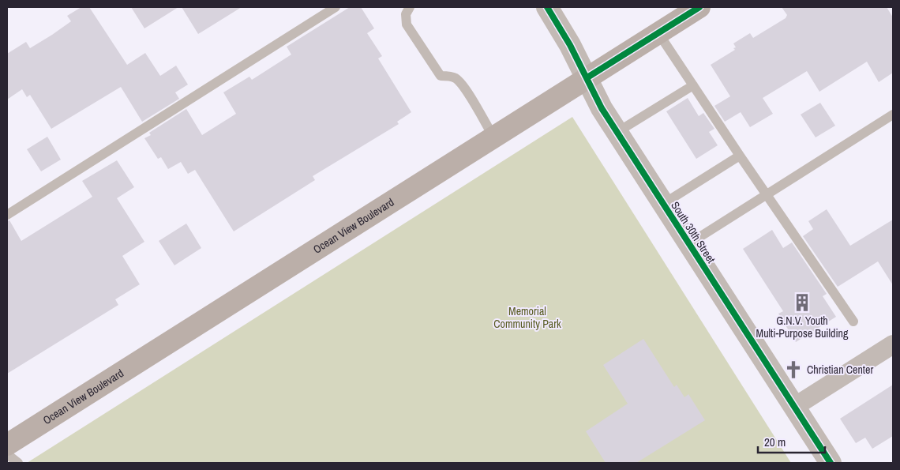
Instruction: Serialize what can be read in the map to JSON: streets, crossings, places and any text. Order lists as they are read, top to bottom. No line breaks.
{"streets":{"main road":["Ocean View Boulevard"],"street":["South 30th Street"]},"crossings":[["Ocean View Boulevard","South 30th Street"]],"parks":["Memorial Community Park"],"places":{"building":["G.N.V. Youth Multi-Purpose Building"],"church":["Christian Center"]},"scale_bar":"20 m"}
